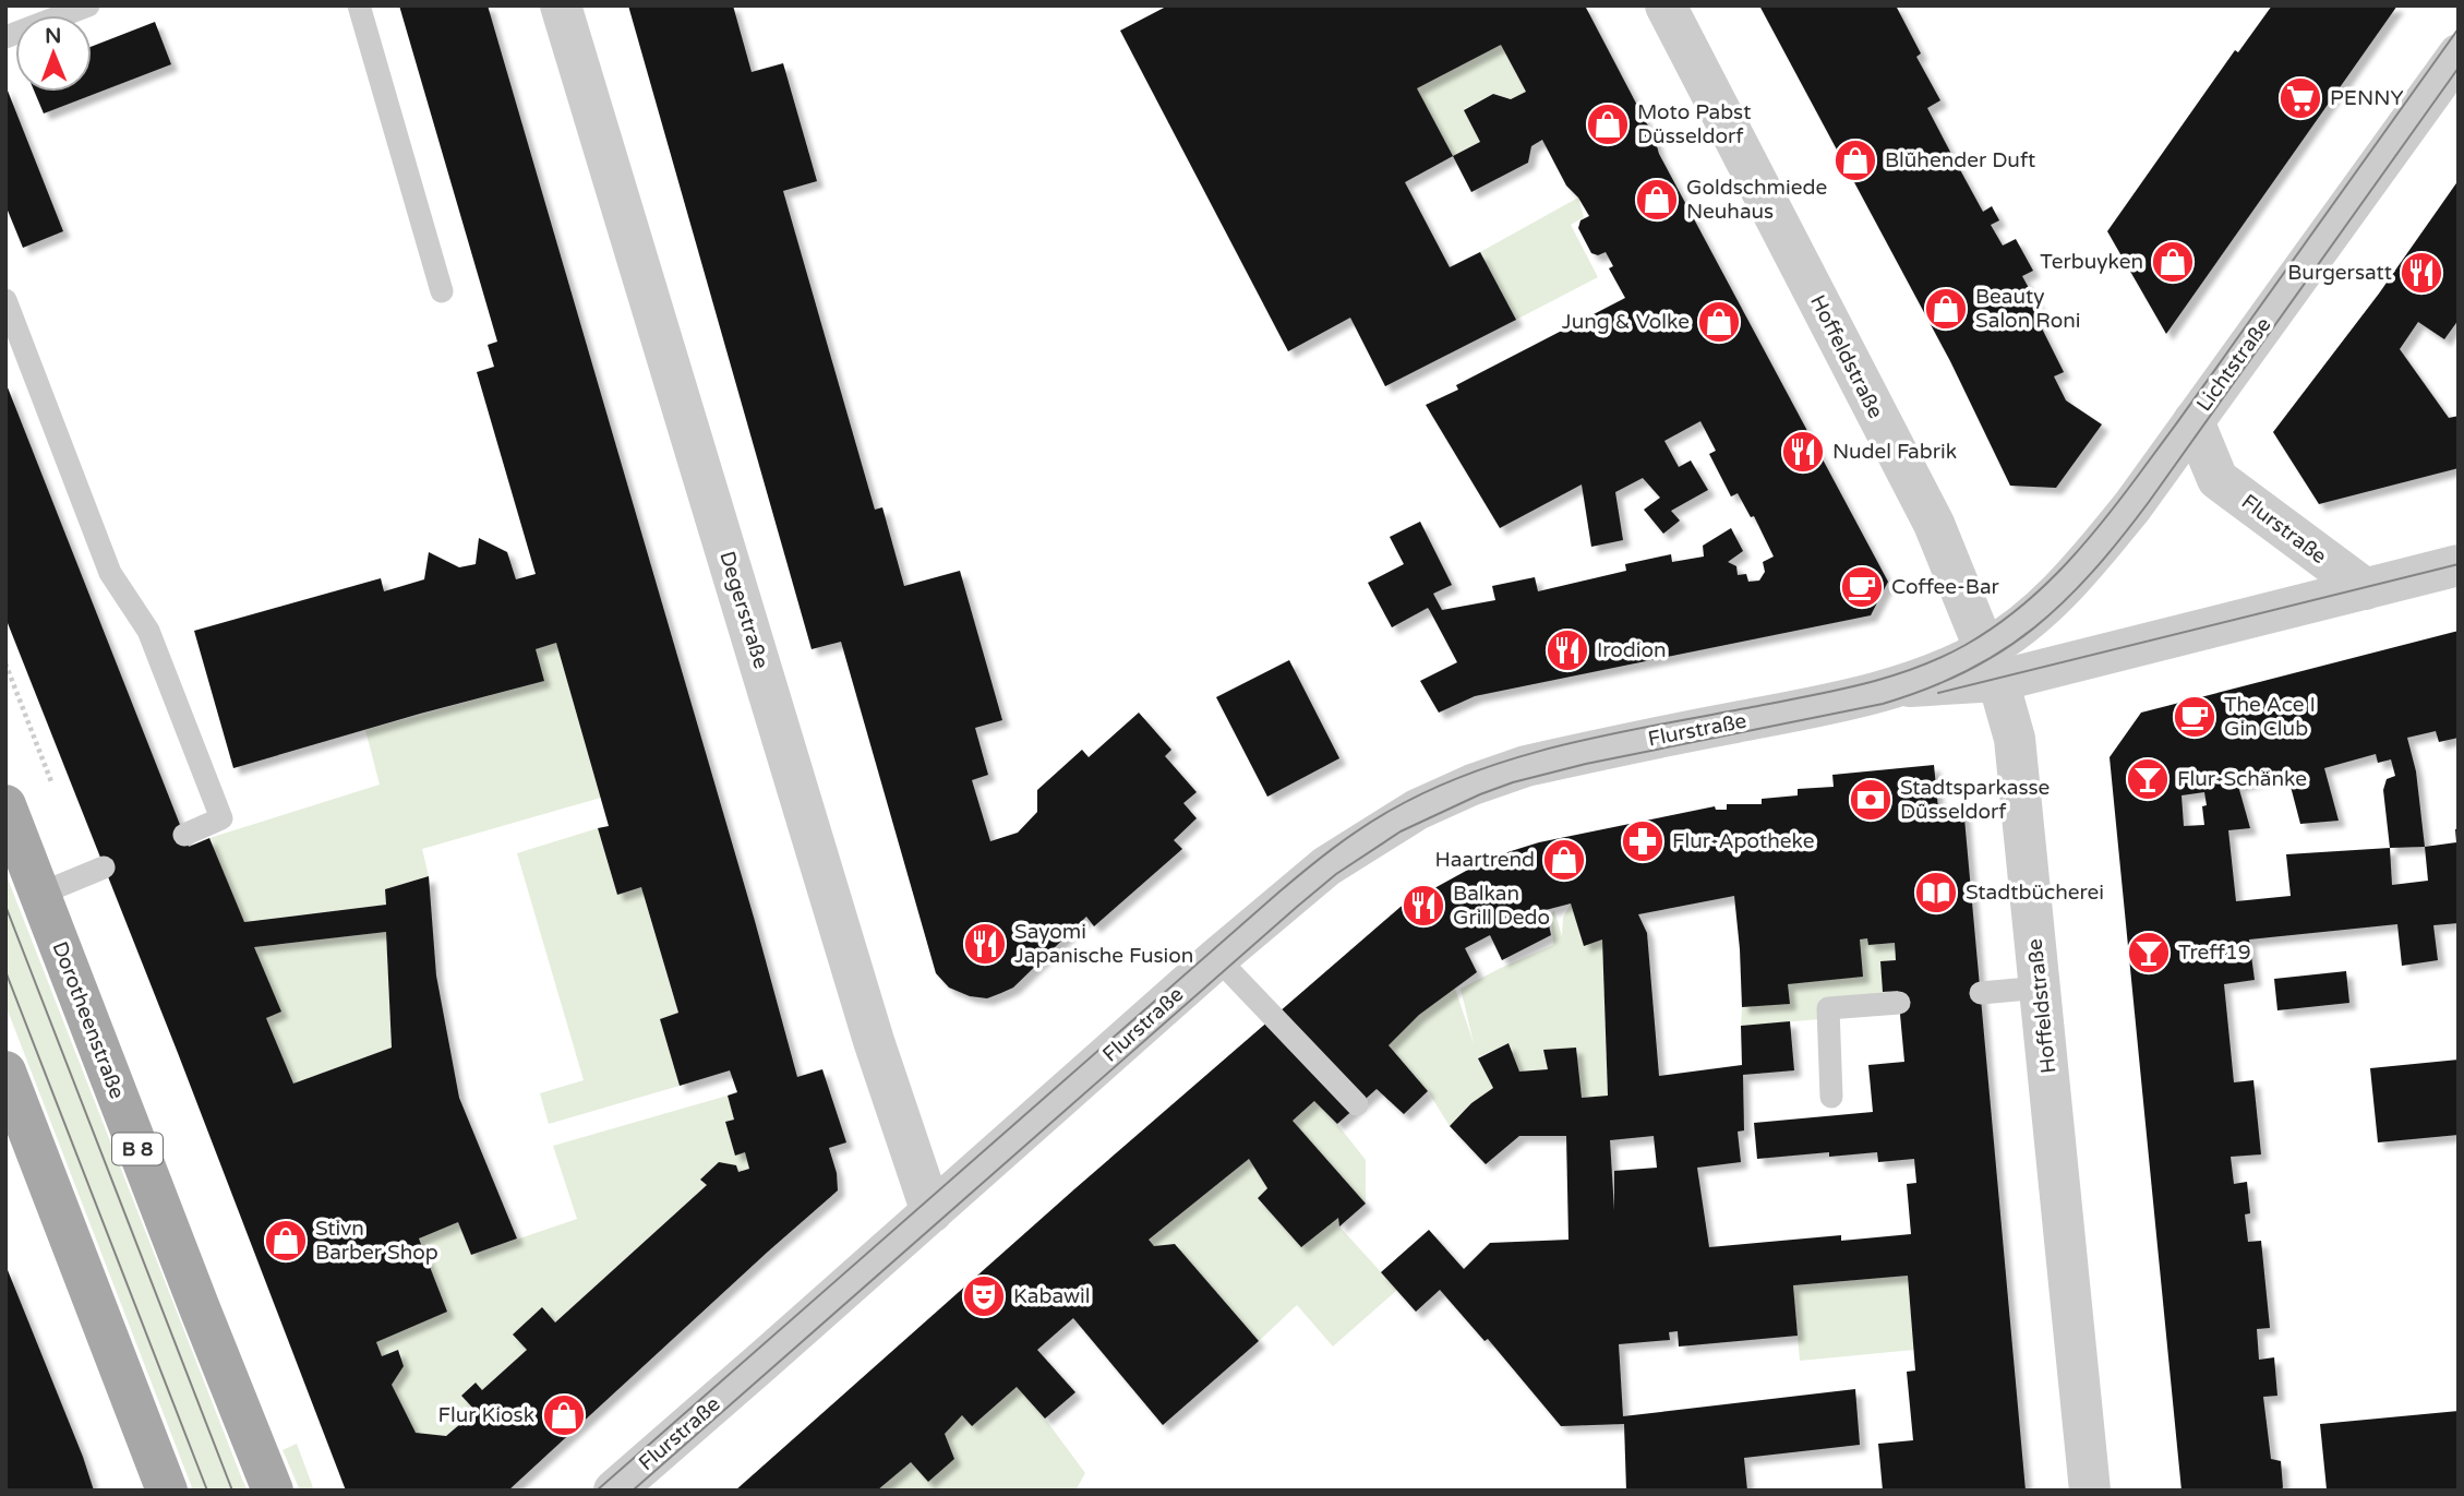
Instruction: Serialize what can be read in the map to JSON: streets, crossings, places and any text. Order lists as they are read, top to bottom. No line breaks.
{"streets":{"main road":["Dorotheenstraße","B 8"],"street":["Hoffeldstraße","Lichtstraße","Flurstraße","Degerstraße"]},"crossings":[["Hoffeldstraße","Lichtstraße"],["Hoffeldstraße","Flurstraße"],["Lichtstraße","Flurstraße"],["Flurstraße","Degerstraße"]],"places":{"supermarket":["PENNY"],"shop":["Moto Pabst Düsseldorf","Blühender Duft","Goldschmiede Neuhaus","Terbuyken","Beauty Salon Roni","Jung & Volke","Haartrend","Stivn Barber Shop","Flur Kiosk"],"restaurant":["Burgersatt","Nudel Fabrik","Irodion","Balkan Grill Dedo","Sayomi Japanische Fusion"],"cafe":["Coffee-Bar","The Ace I Gin Club"],"bar":["Flur-Schänke","Treff19"],"bank":["Stadtsparkasse Düsseldorf"],"pharmacy":["Flur-Apotheke"],"library":["Stadtbücherei"],"theatre":["Kabawil"]},"north":"top"}
